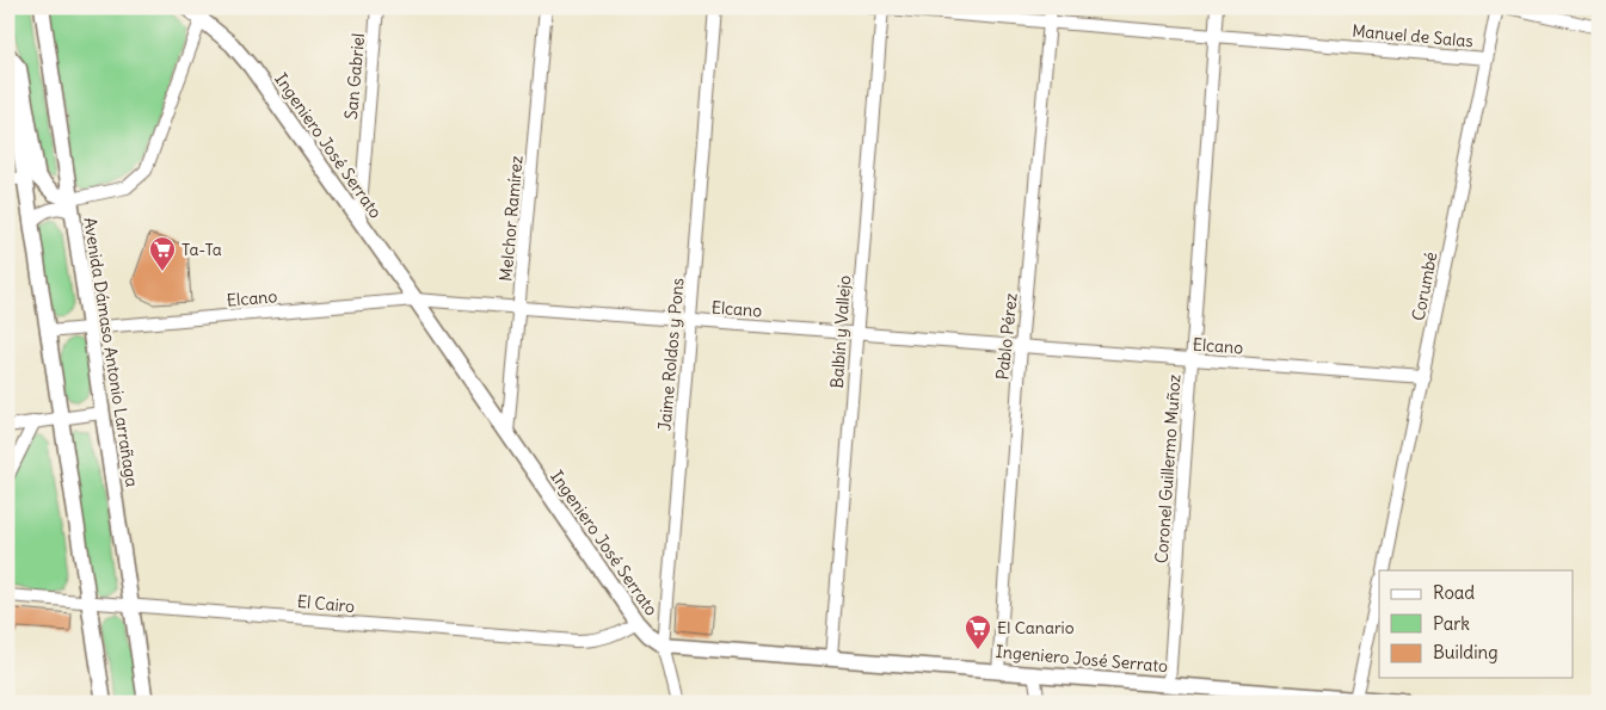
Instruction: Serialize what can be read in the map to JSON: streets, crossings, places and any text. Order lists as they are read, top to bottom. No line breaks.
{"streets":{"street":["Manuel de Salas","San Gabriel","Ingeniero José Serrato","Melchor Ramírez","Corumbé","Elcano","Balbín y Vallejo","Pablo Pérez","Avenida Dámaso Antonio Larrañaga","Jaime Roldos y Pons","Coronel Guillermo Muñoz","El Cairo"]},"crossings":[["Manuel de Salas","Corumbé"],["Manuel de Salas","Balbín y Vallejo"],["Manuel de Salas","Pablo Pérez"],["Manuel de Salas","Coronel Guillermo Muñoz"],["San Gabriel","Ingeniero José Serrato"],["Ingeniero José Serrato","Melchor Ramírez"],["Ingeniero José Serrato","Elcano"],["Ingeniero José Serrato","Balbín y Vallejo"],["Ingeniero José Serrato","Pablo Pérez"],["Ingeniero José Serrato","Jaime Roldos y Pons"],["Ingeniero José Serrato","Coronel Guillermo Muñoz"],["Ingeniero José Serrato","El Cairo"],["Melchor Ramírez","Elcano"],["Corumbé","Elcano"],["Elcano","Balbín y Vallejo"],["Elcano","Pablo Pérez"],["Elcano","Avenida Dámaso Antonio Larrañaga"],["Elcano","Jaime Roldos y Pons"],["Elcano","Coronel Guillermo Muñoz"],["Avenida Dámaso Antonio Larrañaga","El Cairo"]],"places":{"supermarket":["Ta-Ta","El Canario"]},"legend":["Road","Park","Building"]}
